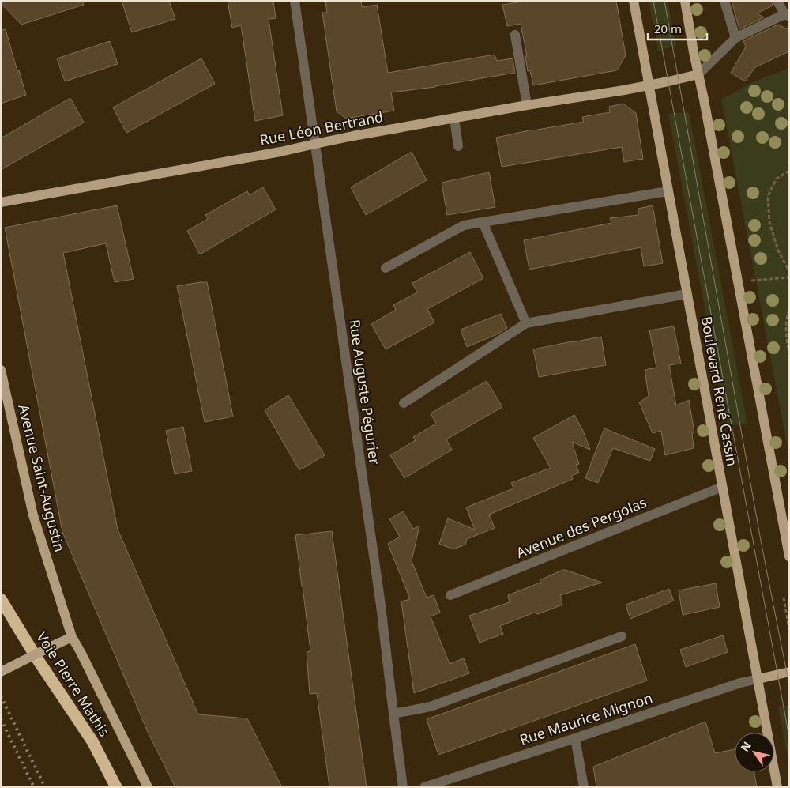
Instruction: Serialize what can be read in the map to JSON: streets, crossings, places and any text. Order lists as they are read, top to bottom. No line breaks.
{"streets":{"highway":["Voie Pierre Mathis"],"main road":["Rue Léon Bertrand","Boulevard René Cassin","Avenue Saint-Augustin"],"street":["Rue Auguste Pégurier","Avenue des Pergolas","Rue Maurice Mignon"]},"crossings":[["Rue Léon Bertrand","Boulevard René Cassin"],["Rue Léon Bertrand","Rue Auguste Pégurier"],["Boulevard René Cassin","Avenue des Pergolas"],["Boulevard René Cassin","Rue Maurice Mignon"]],"scale_bar":"20 m","north":"top left"}
